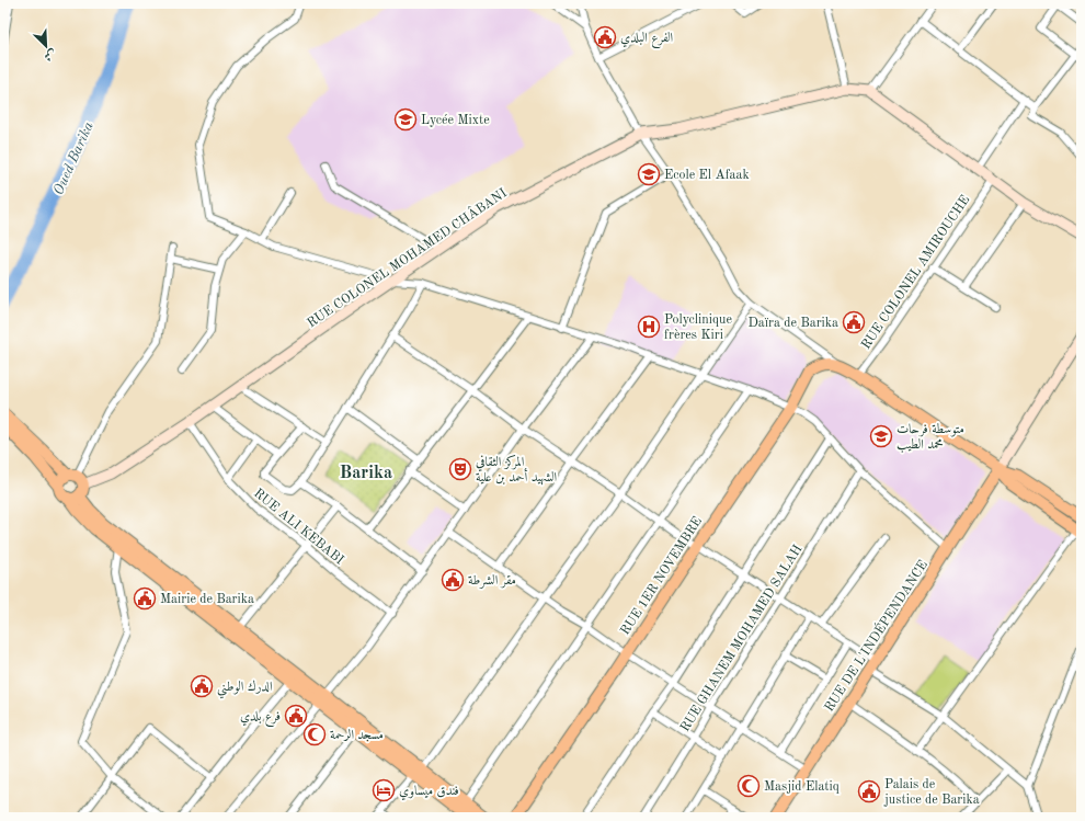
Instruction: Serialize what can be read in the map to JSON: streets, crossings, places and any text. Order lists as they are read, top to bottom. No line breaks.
{"streets":{"main road":["RUE COLONEL MOHAMED CHÂBANI","RUE 1ER NOVEMBRE","RUE DE L'INDÉPENDANCE"],"street":["RUE COLONEL AMIROUCHE","RUE ALI KEBABI","RUE GHANEM MOHAMED SALAH"]},"crossings":[["RUE COLONEL MOHAMED CHÂBANI","RUE ALI KEBABI"]],"districts":["Barika"],"water":["Oued Barika"],"places":{"public building":["الفرع البلدي","Daïra de Barika","مقر الشرطة","Mairie de Barika","الدرك الوطني","فرع بلدي","Palais de justice de Barika"],"school or university":["Lycée Mixte","Ecole El Afaak","متوسطة فرحات محمد الطيب"],"hospital":["Polyclinique frères Kiri"],"theatre":["المركز الثقافي الشهيد أحمد بن علية"],"mosque":["مسجد الرحمة","Masjid Elatiq"],"hotel":["فندق ميساوي"]},"north":"bottom right"}
